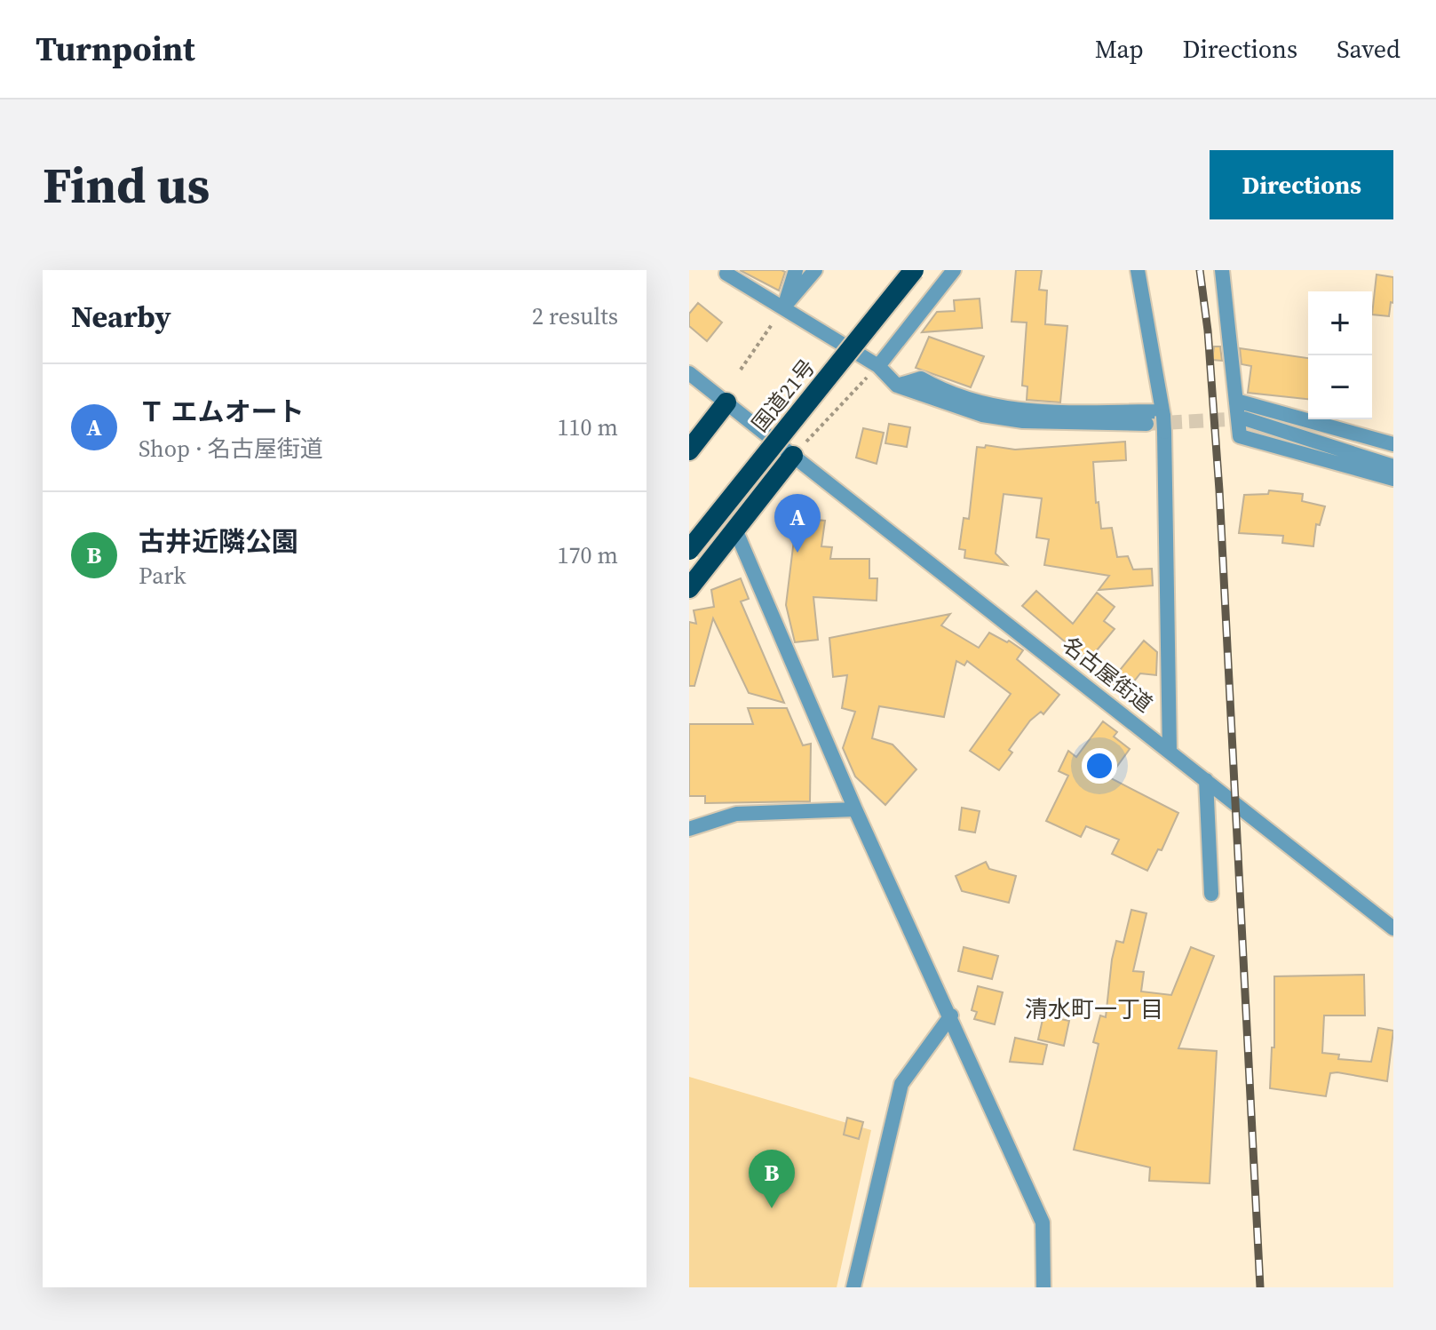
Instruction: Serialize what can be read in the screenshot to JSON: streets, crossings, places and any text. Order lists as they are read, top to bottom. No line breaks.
{"streets":{"highway":["国道21号"],"street":["名古屋街道"]},"districts":["清水町一丁目"],"page":{"header":"Turnpoint","nav":["Map","Directions","Saved"],"buttons":"Directions","title":"Find us","heading":["Nearby","2 results"],"map_buttons":["+","−"],"list":[{"mark":"A","name":"Ｔ エムオート","note":"Shop · 名古屋街道","value":"110 m"},{"mark":"B","name":"古井近隣公園","note":"Park","value":"170 m"}],"pins":["A","B"]}}
